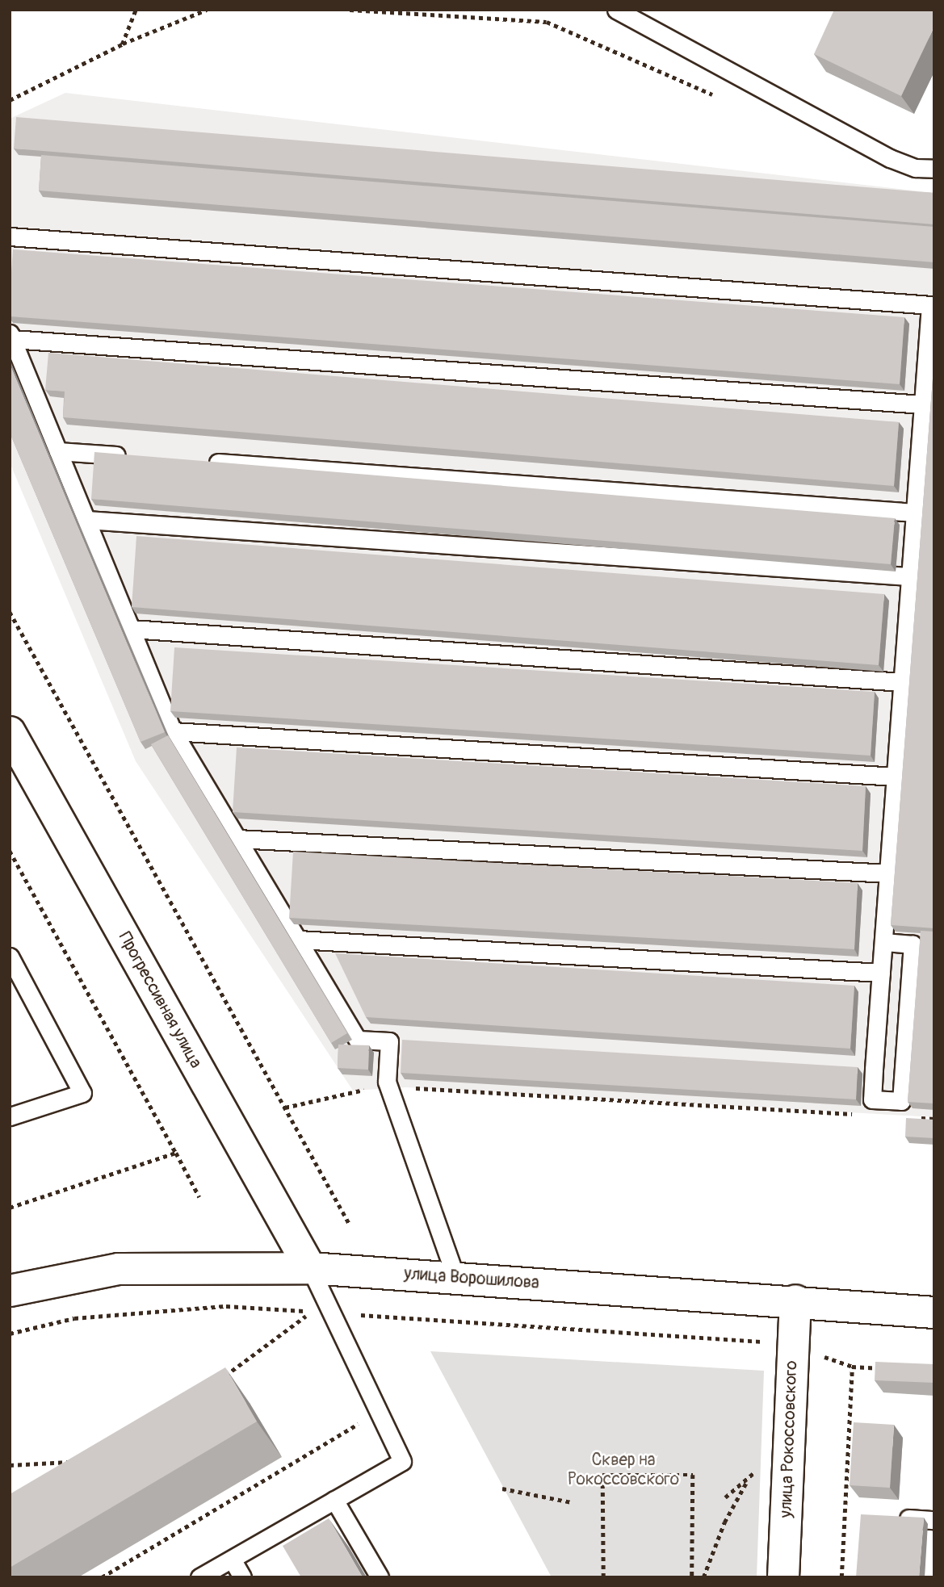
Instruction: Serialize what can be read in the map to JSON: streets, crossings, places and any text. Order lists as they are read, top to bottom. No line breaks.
{"streets":{"main road":["Прогрессивная улица","улица Ворошилова","улица Рокоссовского"]},"crossings":[["Прогрессивная улица","улица Ворошилова"],["улица Ворошилова","улица Рокоссовского"]],"parks":["Сквер на Рокоссовского"]}
